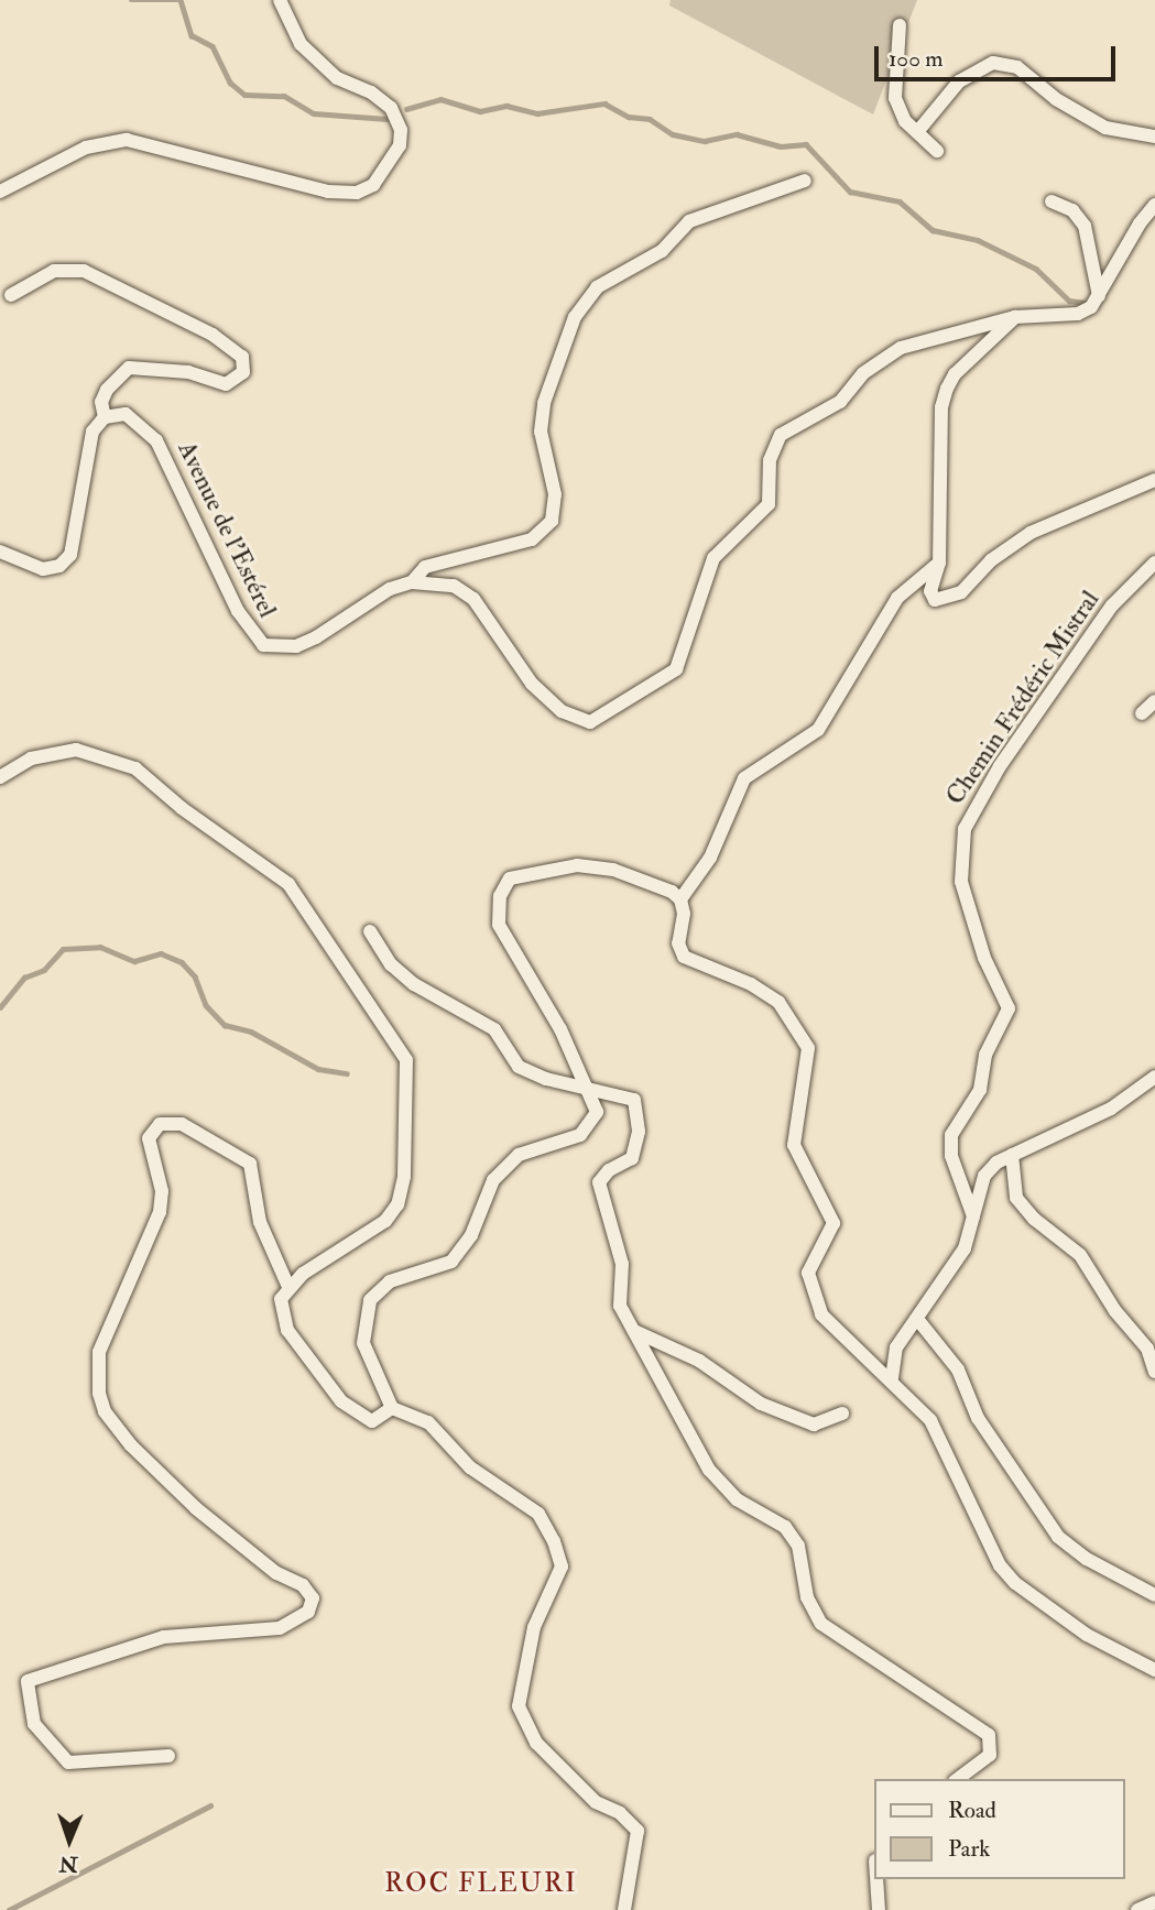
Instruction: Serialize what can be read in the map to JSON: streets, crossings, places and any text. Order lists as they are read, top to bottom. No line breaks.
{"streets":{"street":["Avenue de l'Estérel","Chemin Frédéric Mistral"]},"districts":["ROC FLEURI"],"legend":["Road","Park"],"scale_bar":"100 m","north":"bottom"}
